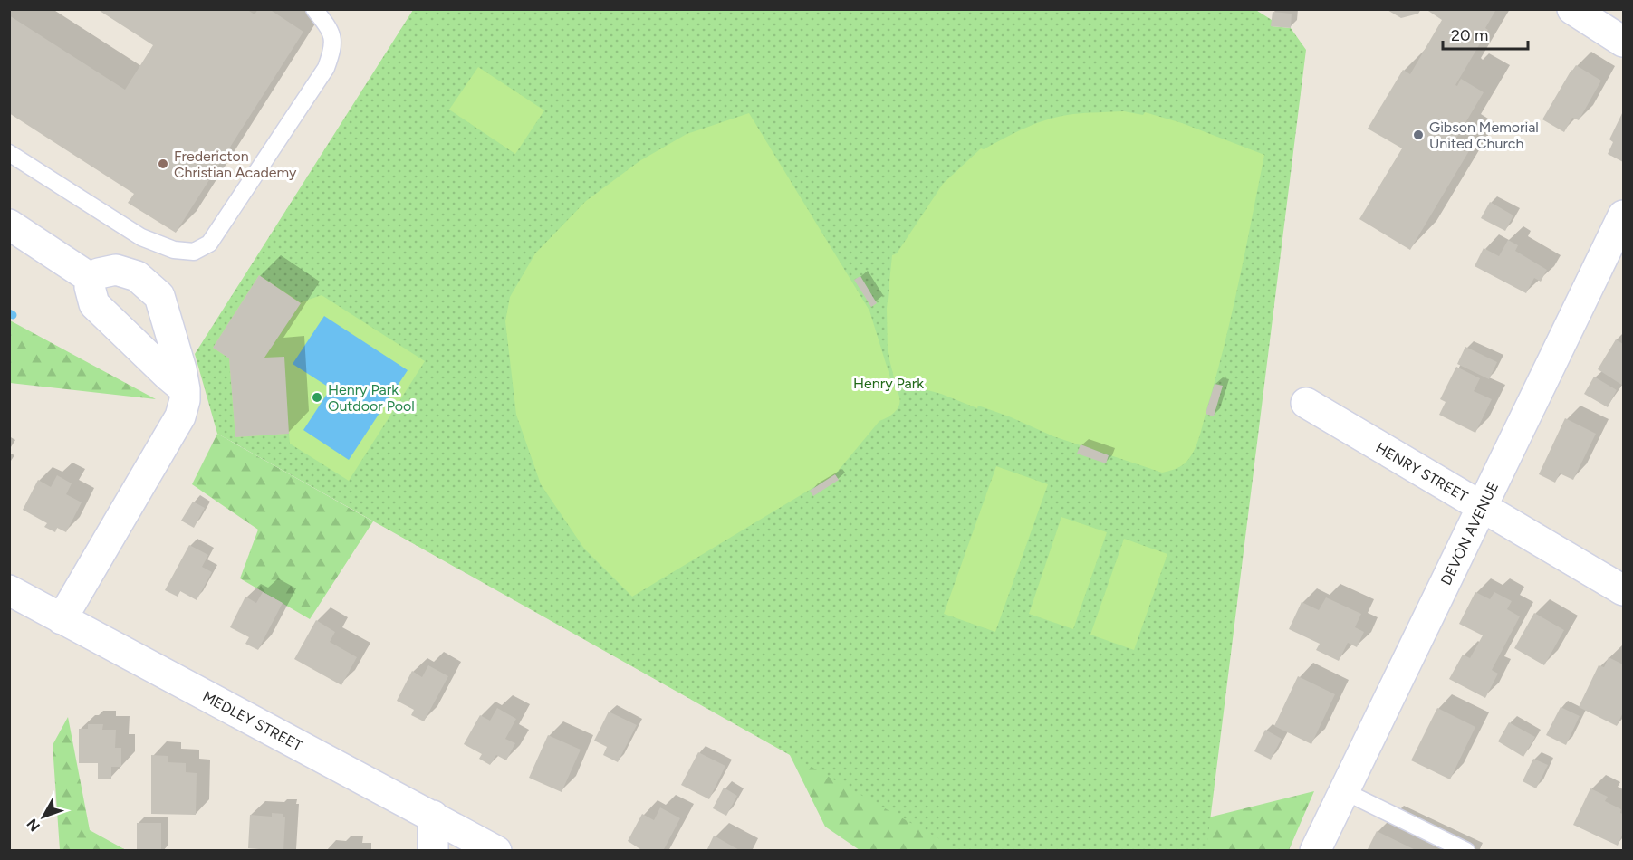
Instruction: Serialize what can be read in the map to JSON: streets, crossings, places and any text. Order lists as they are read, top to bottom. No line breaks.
{"streets":{"street":["HENRY STREET","DEVON AVENUE","MEDLEY STREET"]},"crossings":[["HENRY STREET","DEVON AVENUE"]],"parks":["Henry Park"],"places":["Gibson Memorial United Church","Fredericton Christian Academy","Henry Park Outdoor Pool"],"scale_bar":"20 m","north":"bottom left"}
